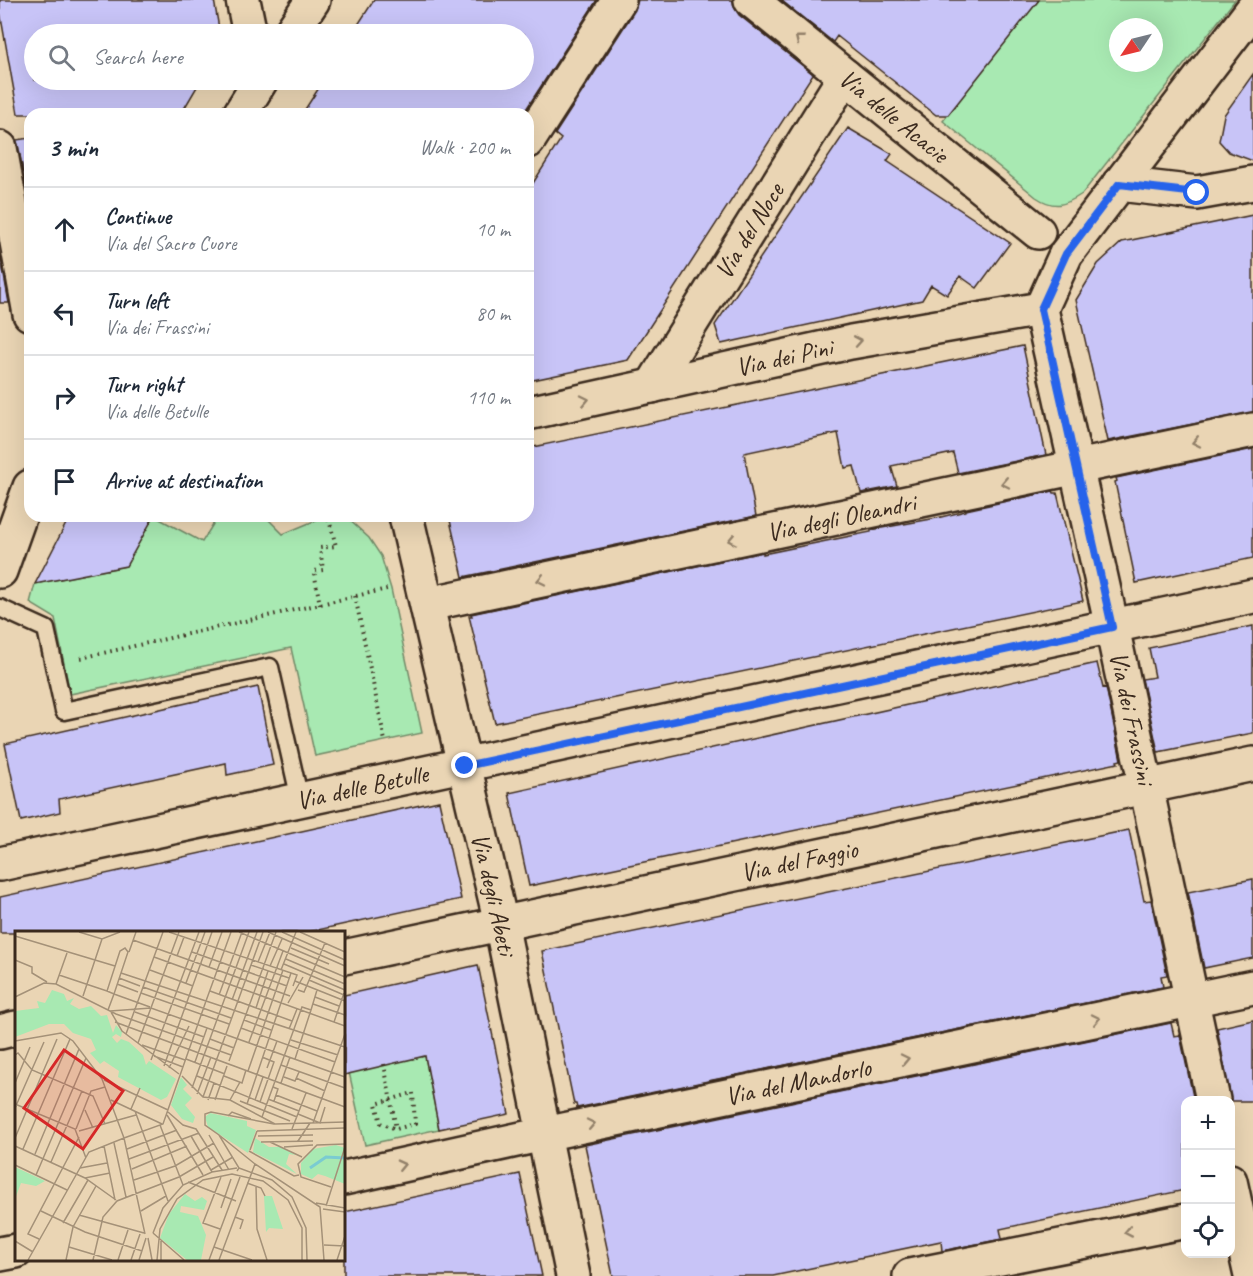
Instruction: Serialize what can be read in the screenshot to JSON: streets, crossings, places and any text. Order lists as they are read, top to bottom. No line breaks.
{"streets":{"street":["Via delle Acacie","Via del Noce","Via dei Pini","Via degli Oleandri","Via dei Frassini","Via delle Betulle","Via del Faggio","Via degli Abeti","Via del Mandorlo"]},"crossings":[["Via delle Acacie","Via del Noce"],["Via del Noce","Via dei Pini"],["Via dei Pini","Via dei Frassini"],["Via degli Oleandri","Via dei Frassini"],["Via degli Oleandri","Via degli Abeti"],["Via dei Frassini","Via delle Betulle"],["Via dei Frassini","Via del Faggio"],["Via dei Frassini","Via del Mandorlo"],["Via delle Betulle","Via degli Abeti"],["Via del Faggio","Via degli Abeti"],["Via degli Abeti","Via del Mandorlo"]],"one_way":["Via dei Pini","Via degli Oleandri"],"north":"bottom left","page":{"search":"Search here","heading":["3 min","Walk · 200 m"],"list":[["Continue","Via del Sacro Cuore","10 m"],["Turn left","Via dei Frassini","80 m"],["Turn right","Via delle Betulle","110 m"],"Arrive at destination"],"map_buttons":["+","−"]}}
